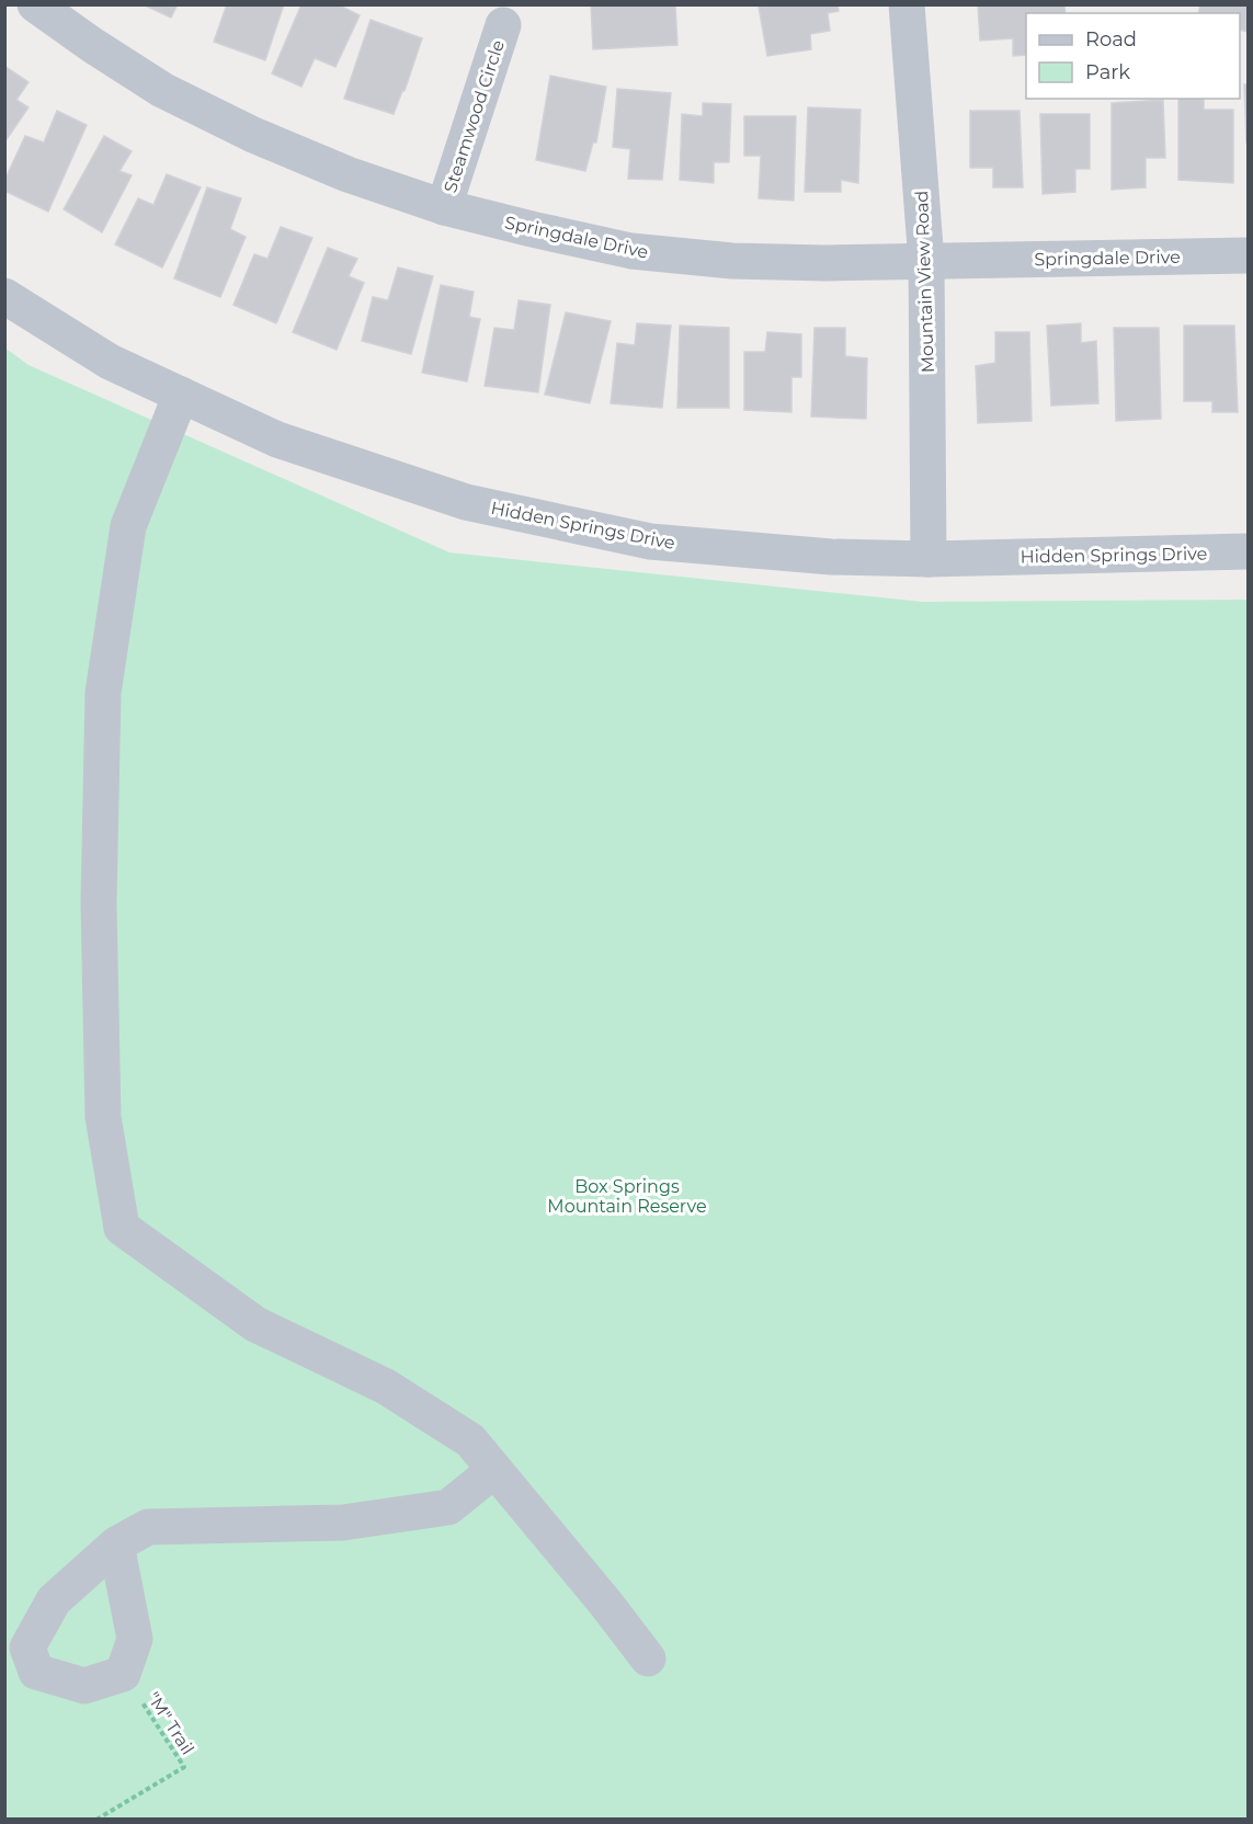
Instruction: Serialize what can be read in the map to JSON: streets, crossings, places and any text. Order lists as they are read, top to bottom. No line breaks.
{"streets":{"street":["Steamwood Circle","Springdale Drive","Mountain View Road","Hidden Springs Drive"],"path":["\"M\" Trail"]},"crossings":[["Steamwood Circle","Springdale Drive"],["Springdale Drive","Mountain View Road"],["Mountain View Road","Hidden Springs Drive"]],"parks":["Box Springs Mountain Reserve"],"legend":["Road","Park"]}
